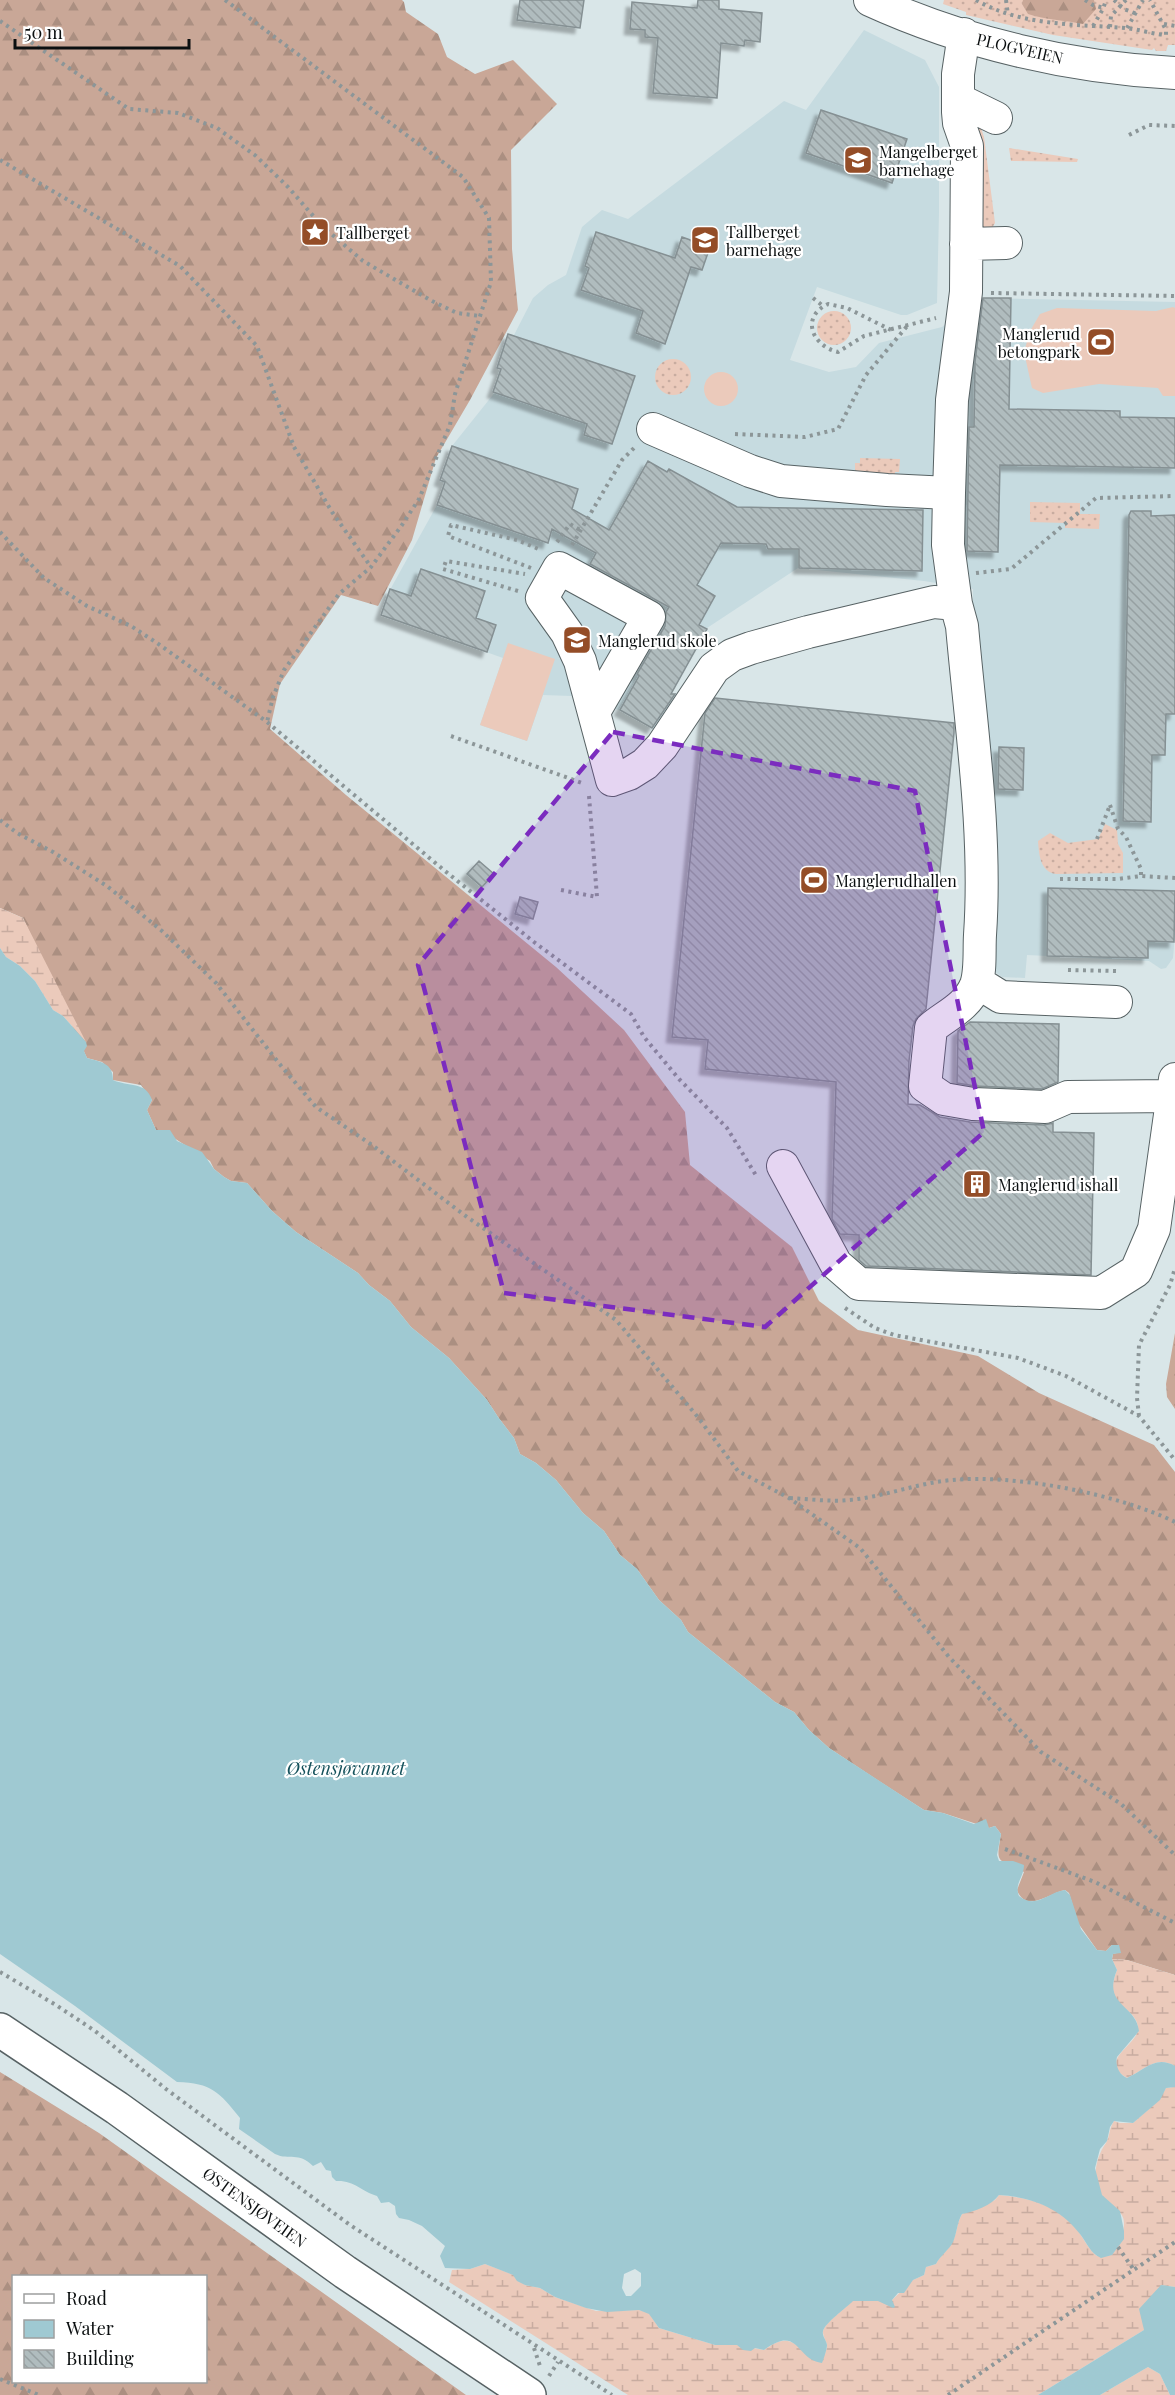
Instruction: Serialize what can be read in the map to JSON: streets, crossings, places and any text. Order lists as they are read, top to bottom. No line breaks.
{"streets":{"main road":["ØSTENSJØVEIEN"],"street":["PLOGVEIEN"]},"water":["Østensjøvannet"],"places":{"school or university":["Mangelberget barnehage","Tallberget barnehage","Manglerud skole"],"place":["Tallberget"],"sports":["Manglerud betongpark","Manglerudhallen"],"building":["Manglerud ishall"]},"legend":["Road","Water","Building"],"scale_bar":"50 m"}
